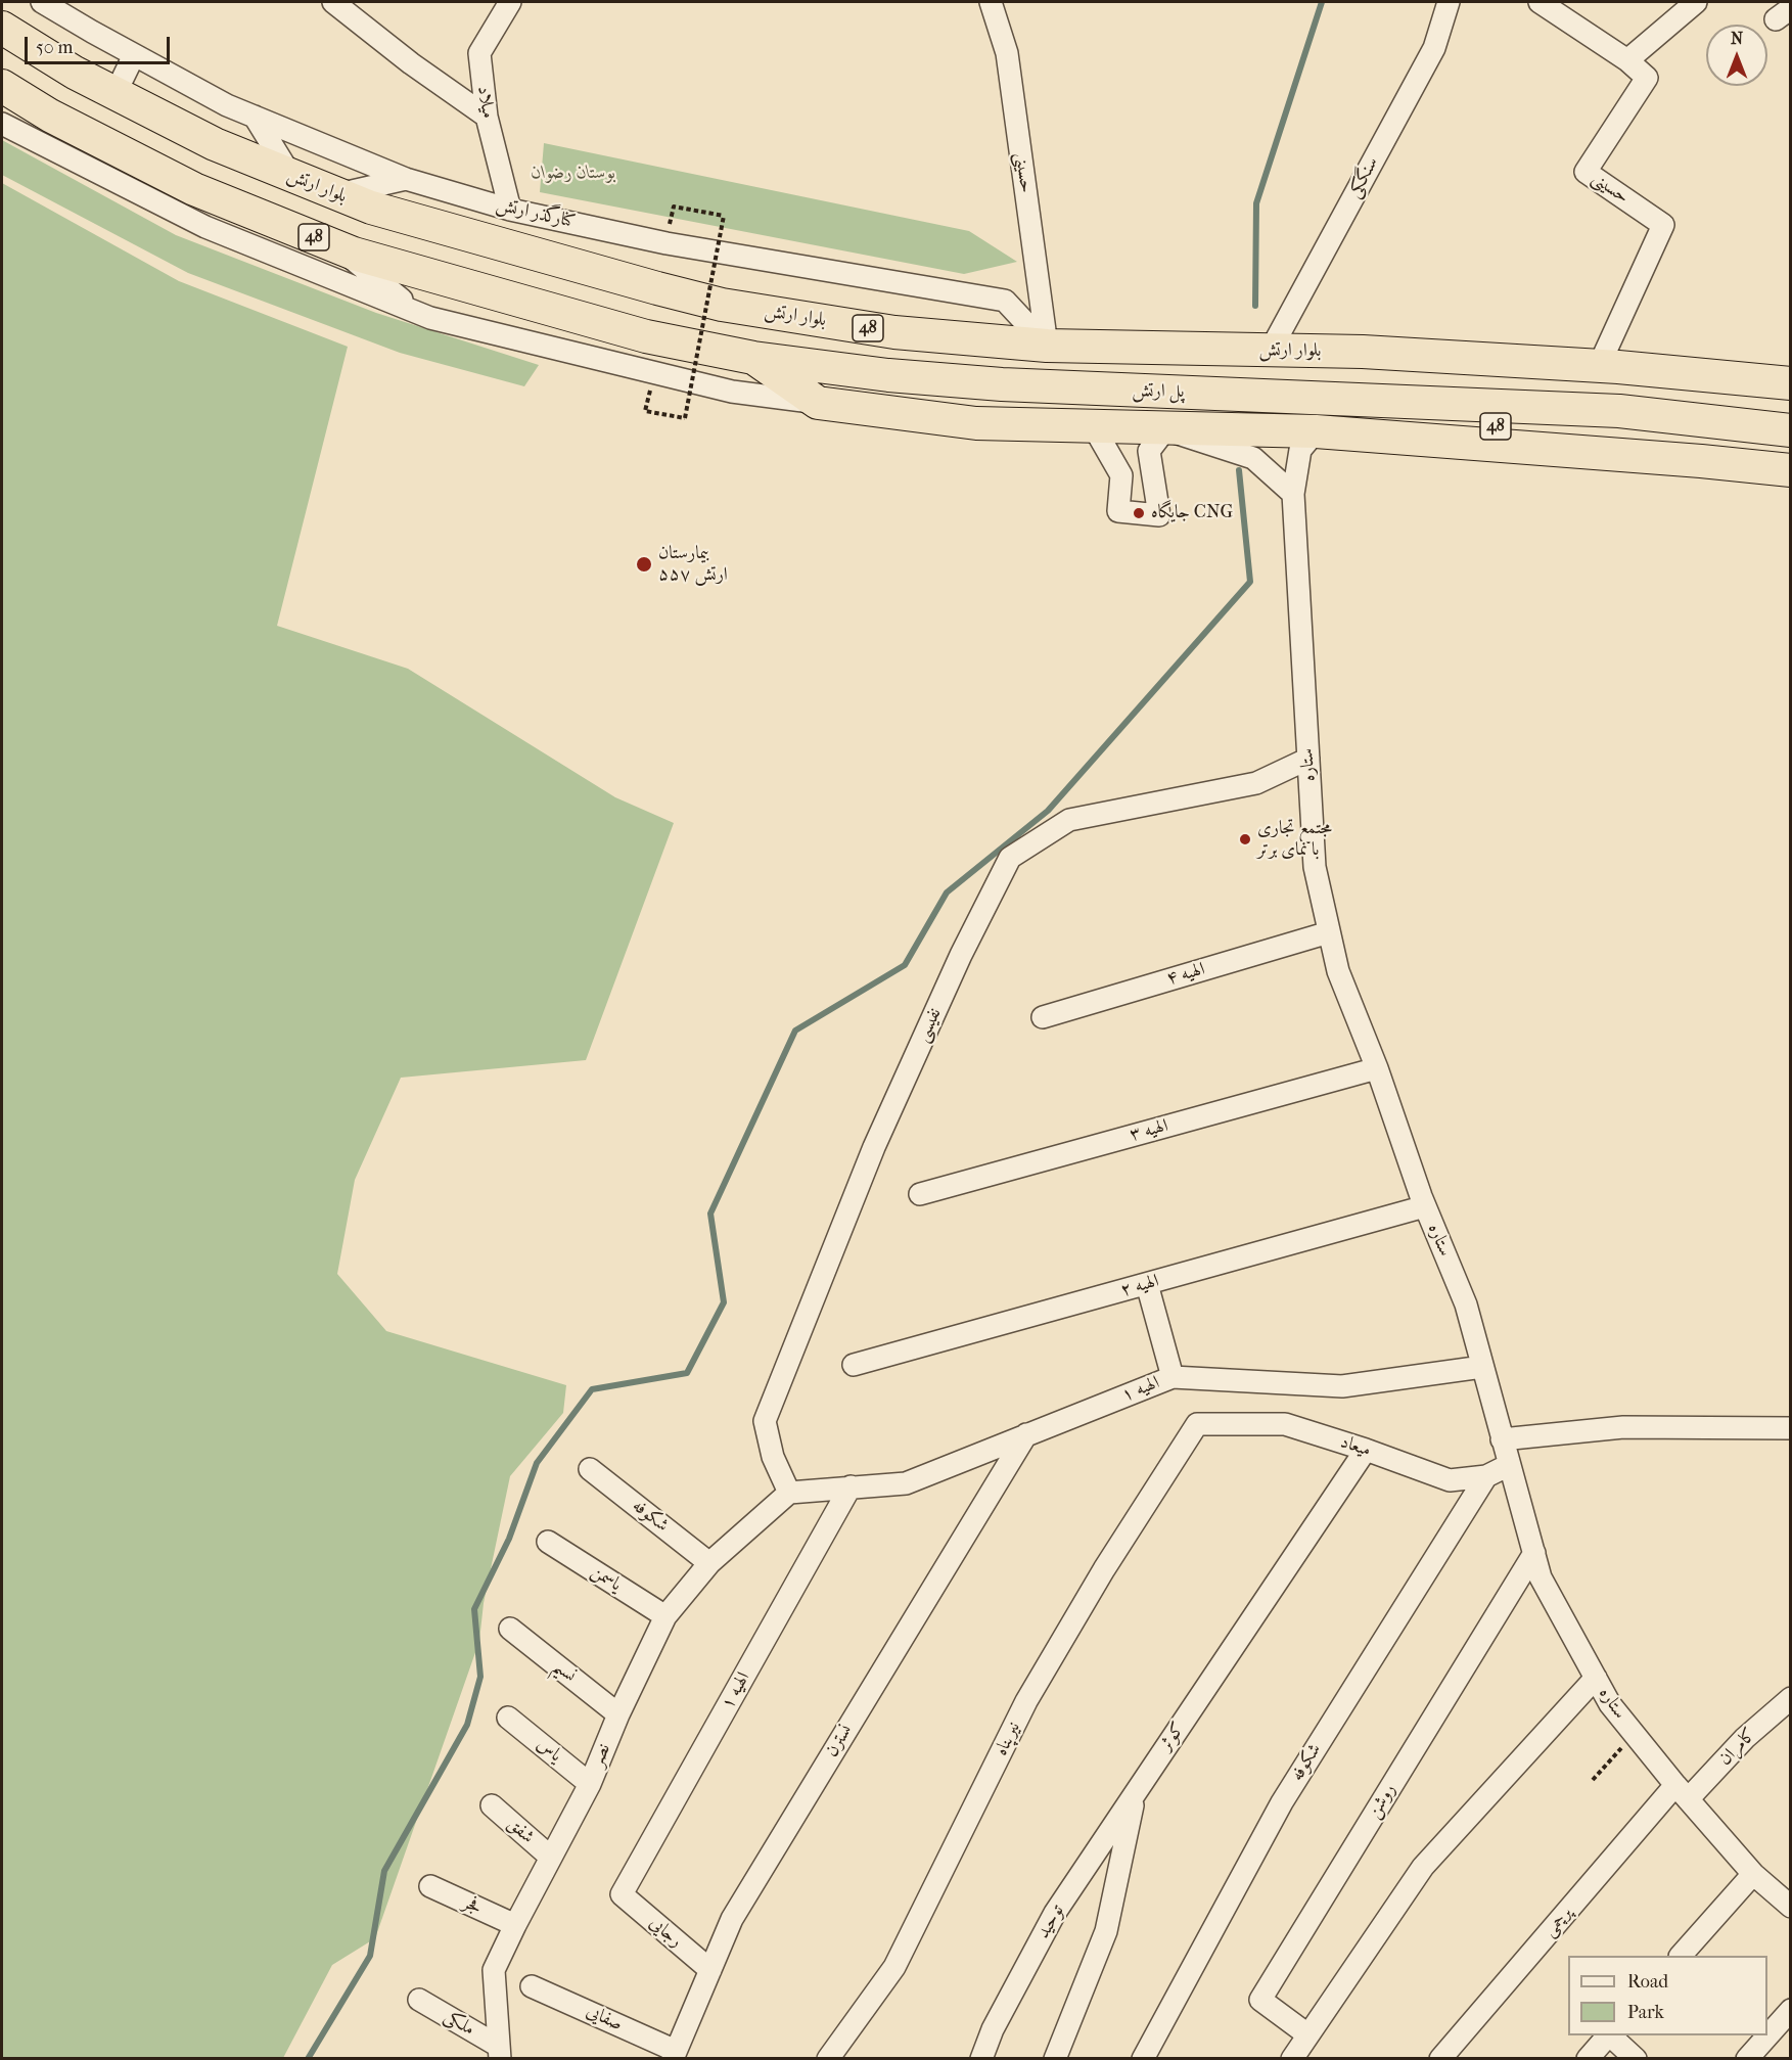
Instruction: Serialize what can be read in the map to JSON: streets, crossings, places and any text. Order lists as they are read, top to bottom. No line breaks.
{"streets":{"highway":["بلوار ارتش","48","پل ارتش"],"street":["میلاد","حسینی","سنگکی","کنارگذر ارتش","ستاره","الهیه ۴","نفیسی","الهیه ۳","الهیه ۲","الهیه ۱","میعاد","شکوفه","یاسمن","نسیم","کوثر","نیرپناه","نسترن","کامران","یاس","نصر","روشن","شفق","فجر","توحید","پرچمی","رجایی","صفایی","ملکی"]},"crossings":[["میلاد","کنارگذر ارتش"],["حسینی","بلوار ارتش"],["حسینی","کنارگذر ارتش"],["سنگکی","بلوار ارتش"],["بلوار ارتش","کنارگذر ارتش"],["48","پل ارتش"],["ستاره","الهیه ۴"],["ستاره","نفیسی"],["ستاره","الهیه ۳"],["ستاره","الهیه ۲"],["ستاره","الهیه ۱"],["ستاره","میعاد"],["ستاره","کامران"],["ستاره","روشن"],["ستاره","پرچمی"],["نفیسی","الهیه ۱"],["نفیسی","نصر"],["الهیه ۱","نسترن"],["الهیه ۱","نصر"],["الهیه ۱","رجایی"],["میعاد","شکوفه"],["میعاد","کوثر"],["میعاد","نیرپناه"],["شکوفه","نصر"],["یاسمن","نصر"],["نسیم","نصر"],["کوثر","توحید"],["نسترن","رجایی"],["نسترن","صفایی"],["کامران","پرچمی"],["یاس","نصر"],["نصر","شفق"],["نصر","فجر"],["نصر","ملکی"]],"parks":["بوستان رضوان"],"places":["جایگاه CNG","بیمارستان ۵۵۷ ارتش","مجتمع تجاری با نمای برتر"],"legend":["Road","Park"],"scale_bar":"50 m","north":"top"}
